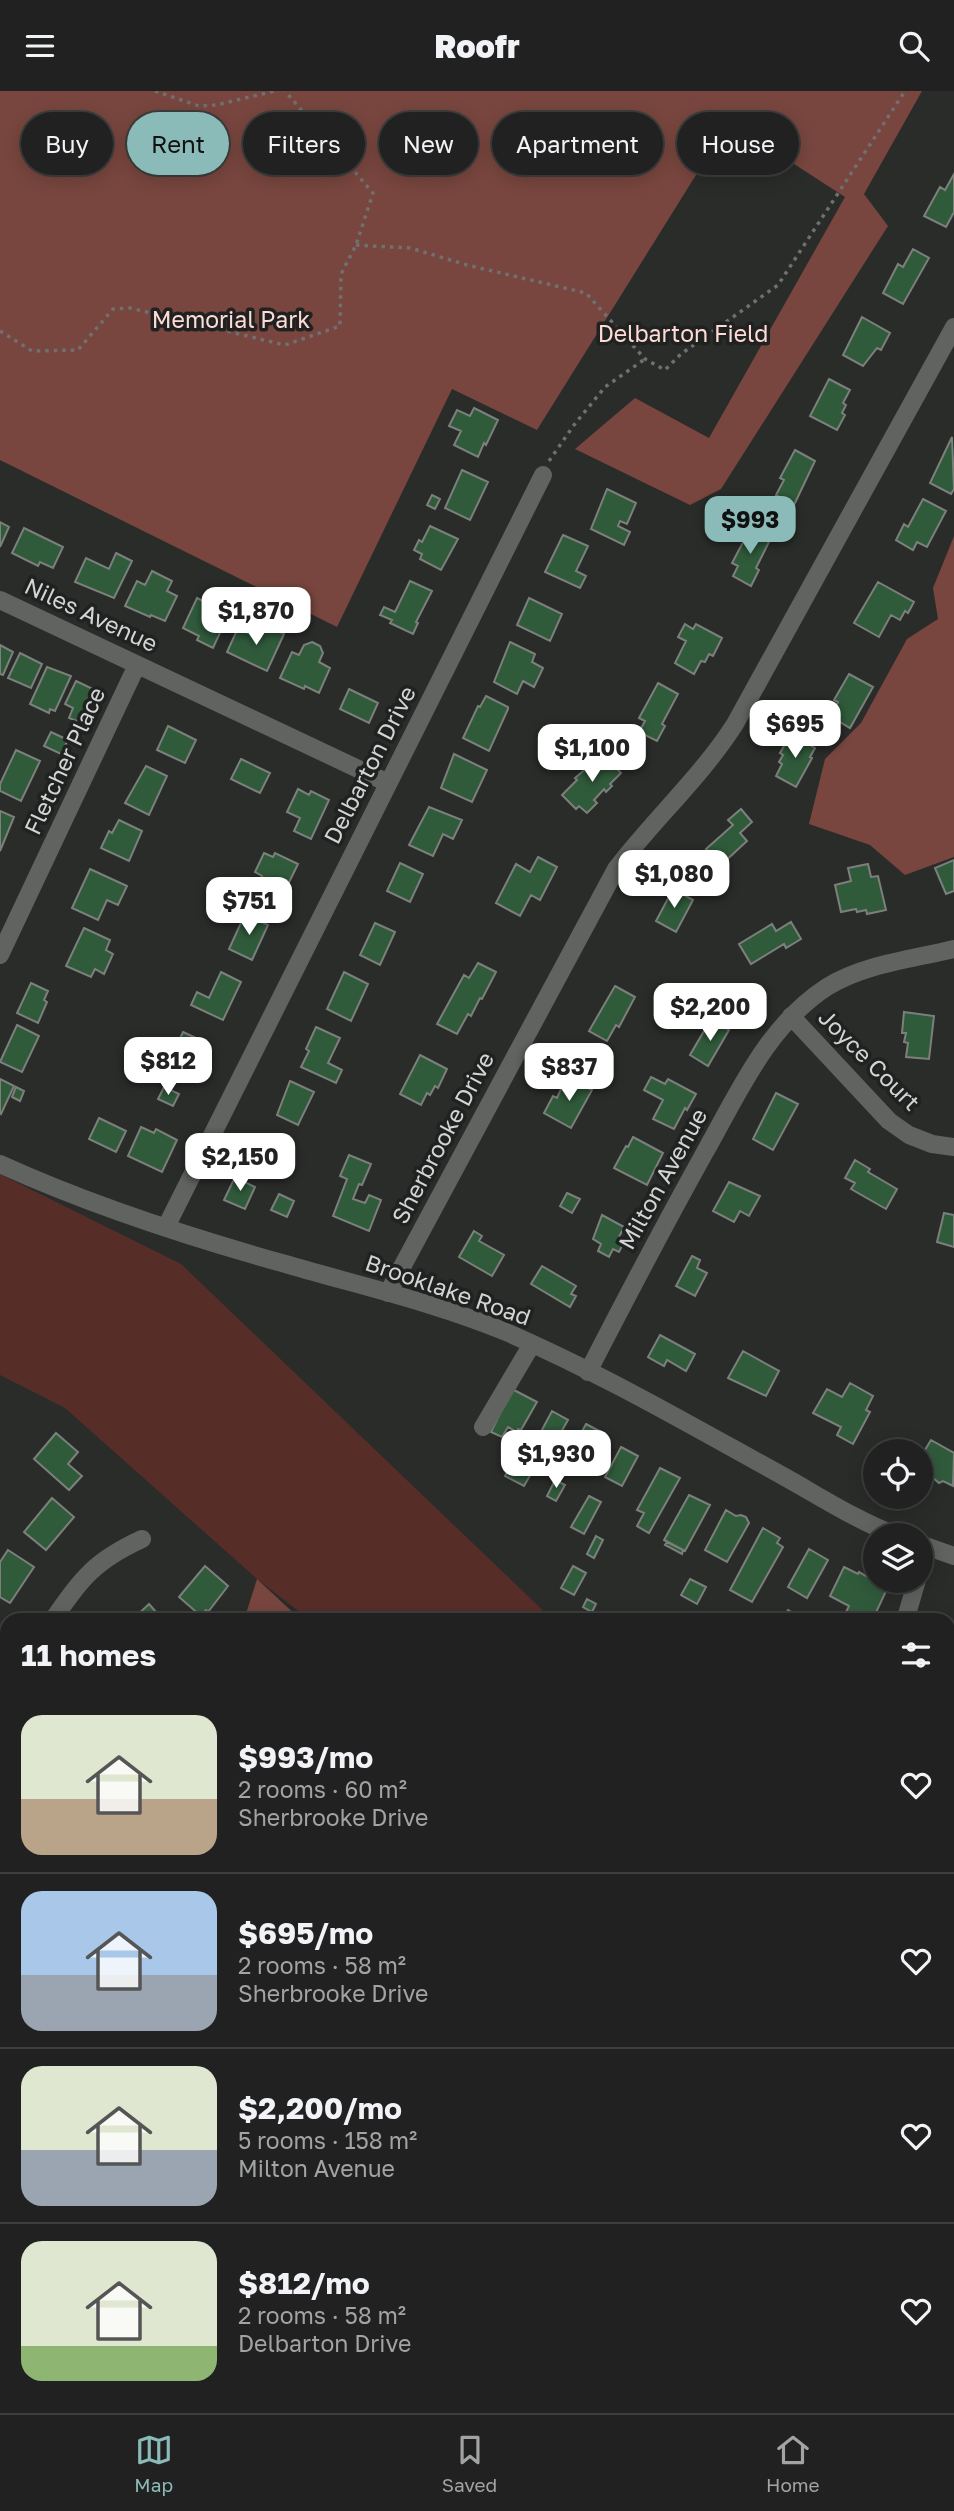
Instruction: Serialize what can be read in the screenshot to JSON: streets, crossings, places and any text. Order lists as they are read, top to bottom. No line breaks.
{"streets":{"street":["Niles Avenue","Fletcher Place","Delbarton Drive","Joyce Court","Sherbrooke Drive","Milton Avenue","Brooklake Road"]},"crossings":[["Niles Avenue","Fletcher Place"],["Niles Avenue","Delbarton Drive"],["Delbarton Drive","Brooklake Road"],["Joyce Court","Milton Avenue"],["Sherbrooke Drive","Brooklake Road"],["Milton Avenue","Brooklake Road"]],"parks":["Memorial Park","Delbarton Field"],"page":{"header":"Roofr","chip":["Buy","Rent","Filters","New","Apartment","House"],"price":["$993","$1,870","$695","$1,100","$1,080","$751","$2,200","$812","$837","$2,150","$1,930"],"heading":"11 homes","list":[{"name":"$993/mo","note":"2 rooms · 60 m² · Sherbrooke Drive"},{"name":"$695/mo","note":"2 rooms · 58 m² · Sherbrooke Drive"},{"name":"$2,200/mo","note":"5 rooms · 158 m² · Milton Avenue"},{"name":"$812/mo","note":"2 rooms · 58 m² · Delbarton Drive"}],"tabs":["Map","Saved","Home"]}}
